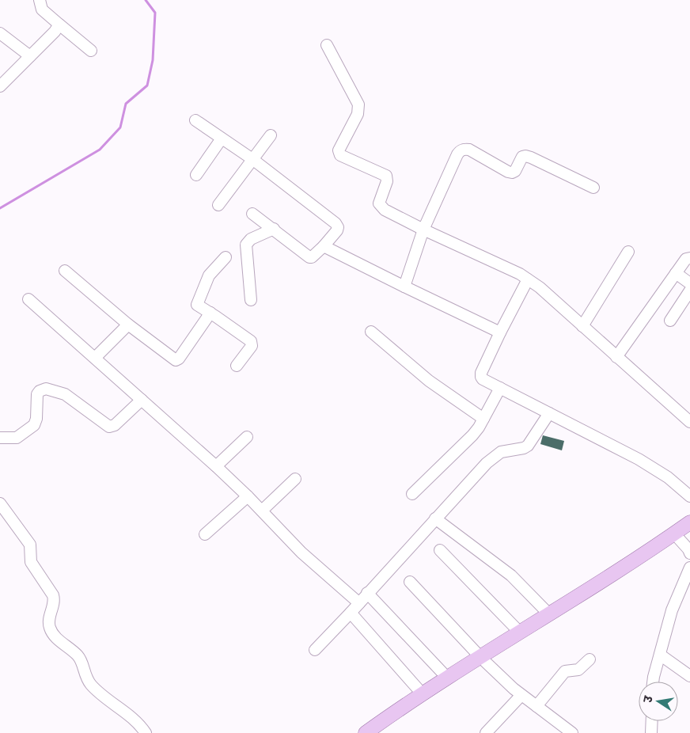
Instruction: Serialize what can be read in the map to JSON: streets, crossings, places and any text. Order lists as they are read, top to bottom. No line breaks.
{"north":"left"}
